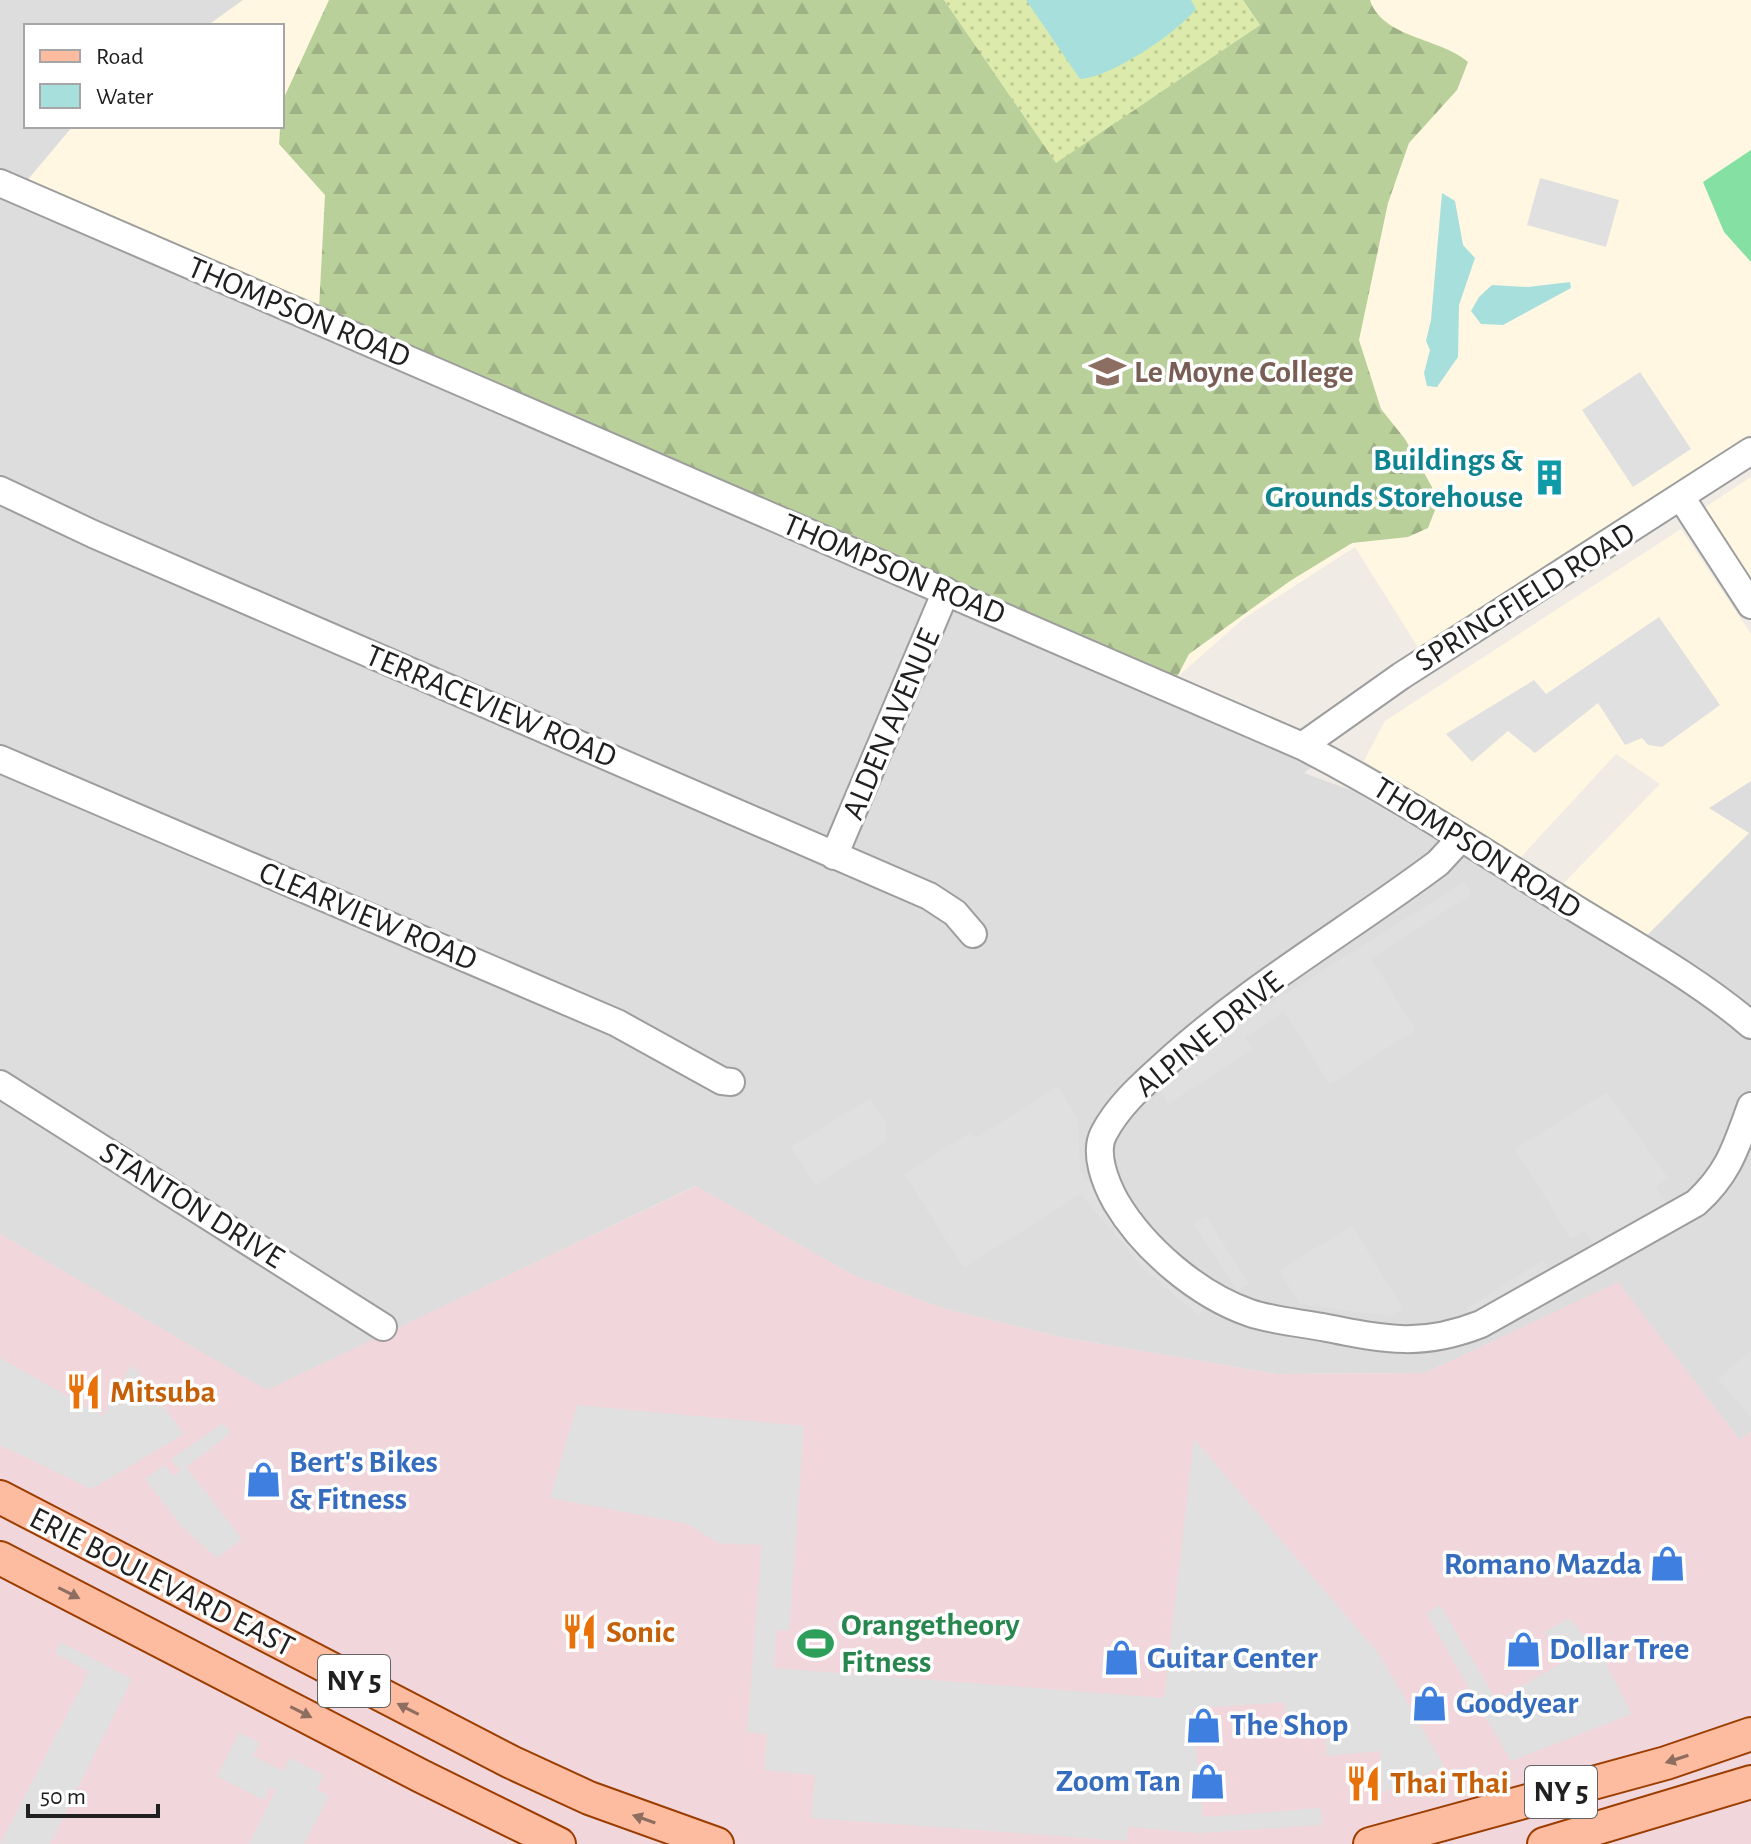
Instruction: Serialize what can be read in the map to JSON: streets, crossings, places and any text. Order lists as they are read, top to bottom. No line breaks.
{"streets":{"main road":["ERIE BOULEVARD EAST","NY 5"],"street":["THOMPSON ROAD","SPRINGFIELD ROAD","TERRACEVIEW ROAD","ALDEN AVENUE","CLEARVIEW ROAD","ALPINE DRIVE","STANTON DRIVE"]},"crossings":[["THOMPSON ROAD","SPRINGFIELD ROAD"],["THOMPSON ROAD","ALDEN AVENUE"],["THOMPSON ROAD","ALPINE DRIVE"],["TERRACEVIEW ROAD","ALDEN AVENUE"]],"places":{"school or university":["Le Moyne College"],"building":["Buildings & Grounds Storehouse"],"restaurant":["Mitsuba","Sonic","Thai Thai"],"shop":["Bert's Bikes & Fitness","Romano Mazda","Dollar Tree","Guitar Center","Goodyear","The Shop","Zoom Tan"],"sports":["Orangetheory Fitness"]},"legend":["Road","Water"],"scale_bar":"50 m"}
